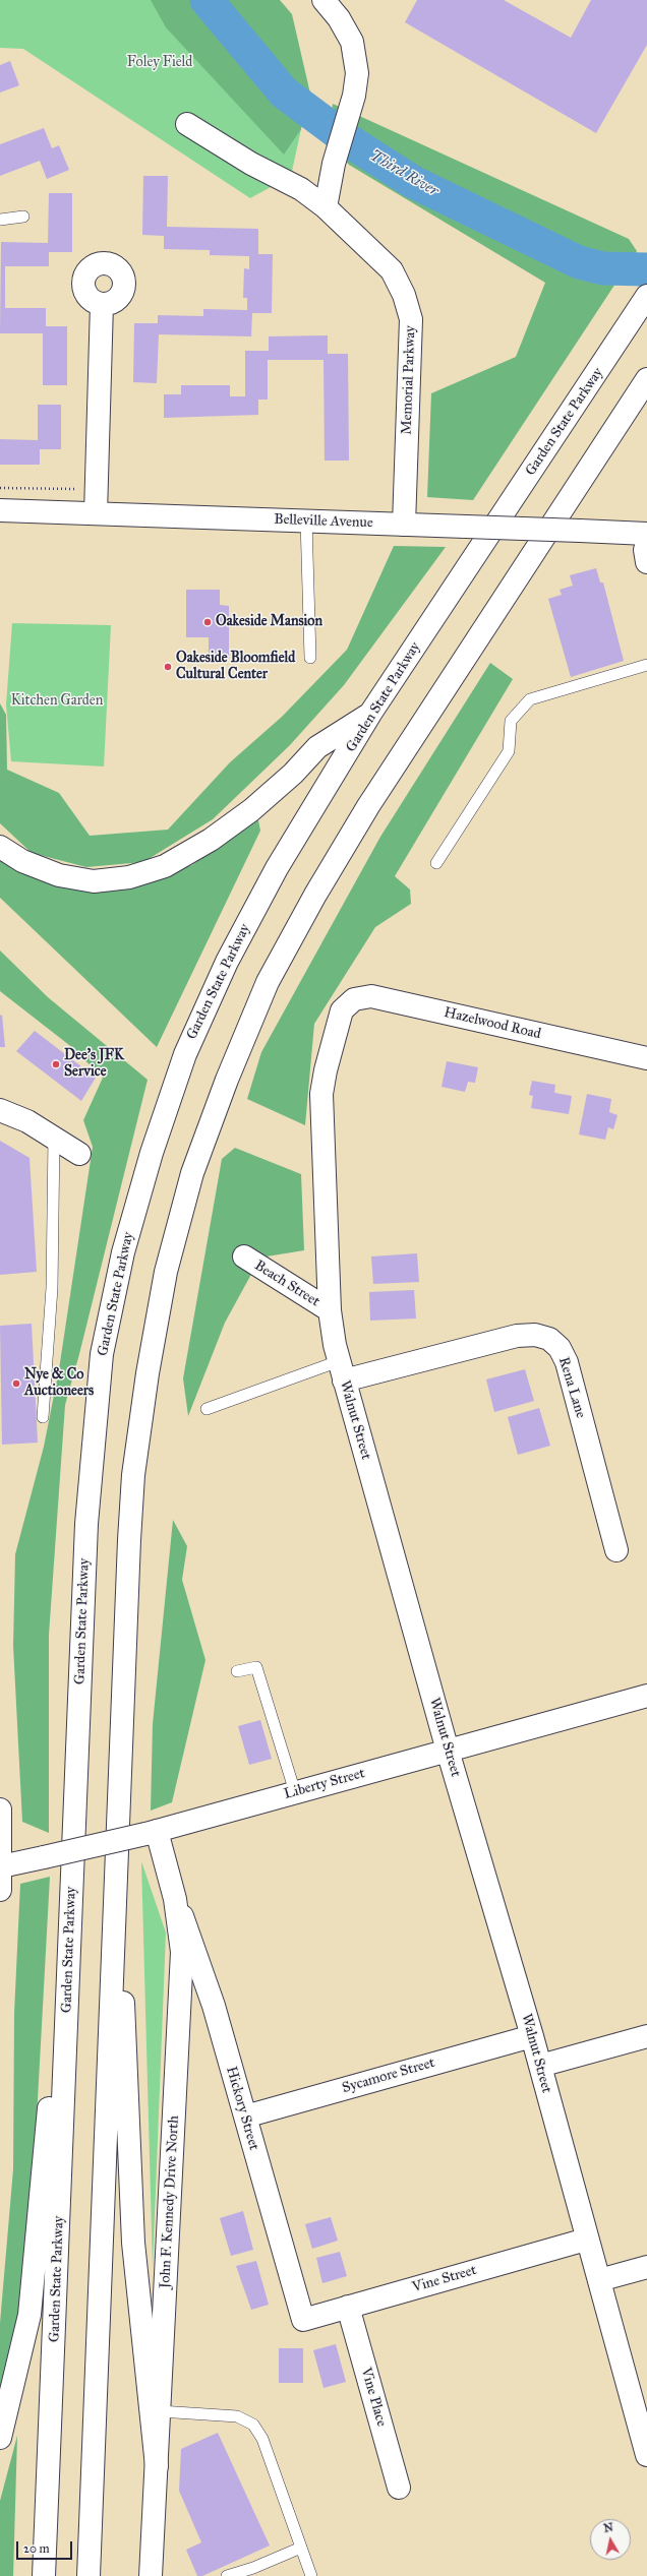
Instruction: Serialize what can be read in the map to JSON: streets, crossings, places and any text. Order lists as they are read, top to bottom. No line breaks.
{"streets":{"main road":["Memorial Parkway","Garden State Parkway","Belleville Avenue","Hazelwood Road","Beach Street","Rena Lane","Walnut Street","Liberty Street","Sycamore Street","Hickory Street","John F. Kennedy Drive North","Vine Street","Vine Place"]},"crossings":[["Memorial Parkway","Belleville Avenue"],["Hazelwood Road","Walnut Street"],["Beach Street","Walnut Street"],["Rena Lane","Walnut Street"],["Walnut Street","Liberty Street"],["Walnut Street","Sycamore Street"],["Walnut Street","Vine Street"],["Liberty Street","John F. Kennedy Drive North"],["Sycamore Street","Hickory Street"],["Hickory Street","John F. Kennedy Drive North"],["Hickory Street","Vine Street"],["Vine Street","Vine Place"]],"water":["Third River"],"parks":["Foley Field","Kitchen Garden"],"places":["Oakeside Mansion","Oakeside Bloomfield Cultural Center","Dee's JFK Service","Nye & Co Auctioneers"],"scale_bar":"20 m","north":"top"}
